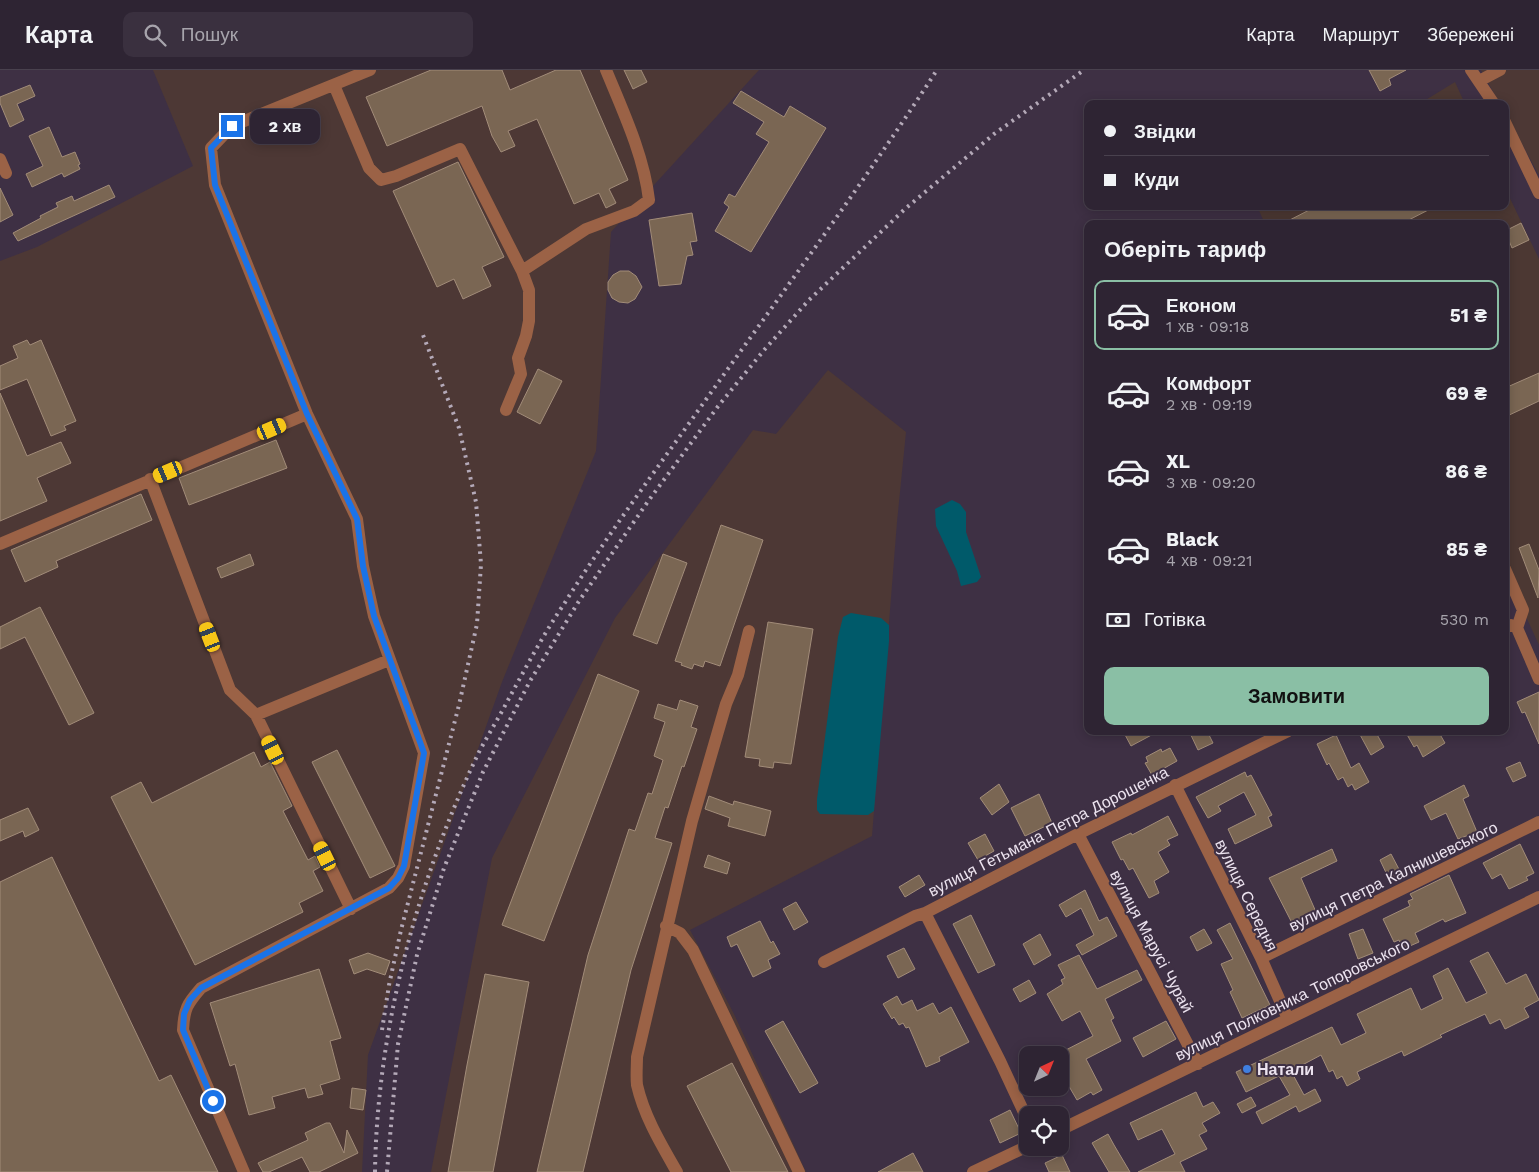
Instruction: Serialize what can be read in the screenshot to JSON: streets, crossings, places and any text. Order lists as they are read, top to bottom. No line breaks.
{"streets":{"street":["вулиця Гетьмана Петра Дорошенка","вулиця Петра Калнишевського","вулиця Середня","вулиця Марусі Чурай","вулиця Полковника Топоровського"]},"crossings":[["вулиця Гетьмана Петра Дорошенка","вулиця Середня"],["вулиця Гетьмана Петра Дорошенка","вулиця Марусі Чурай"],["вулиця Петра Калнишевського","вулиця Середня"],["вулиця Середня","вулиця Полковника Топоровського"],["вулиця Марусі Чурай","вулиця Полковника Топоровського"]],"places":["Натали"],"north":"top right","page":{"header":"Карта","search":"Пошук","nav":["Карта","Маршрут","Збережені"],"banner":["Звідки","Куди"],"bubble":"2 хв","heading":"Оберіть тариф","list":[{"name":"Економ","note":"1 хв · 09:18","value":"51 ₴"},{"name":"Комфорт","note":"2 хв · 09:19","value":"69 ₴"},{"name":"XL","note":"3 хв · 09:20","value":"86 ₴"},{"name":"Black","note":"4 хв · 09:21","value":"85 ₴"}],"pay":["Готівка","530 m"],"buttons":"Замовити"}}
